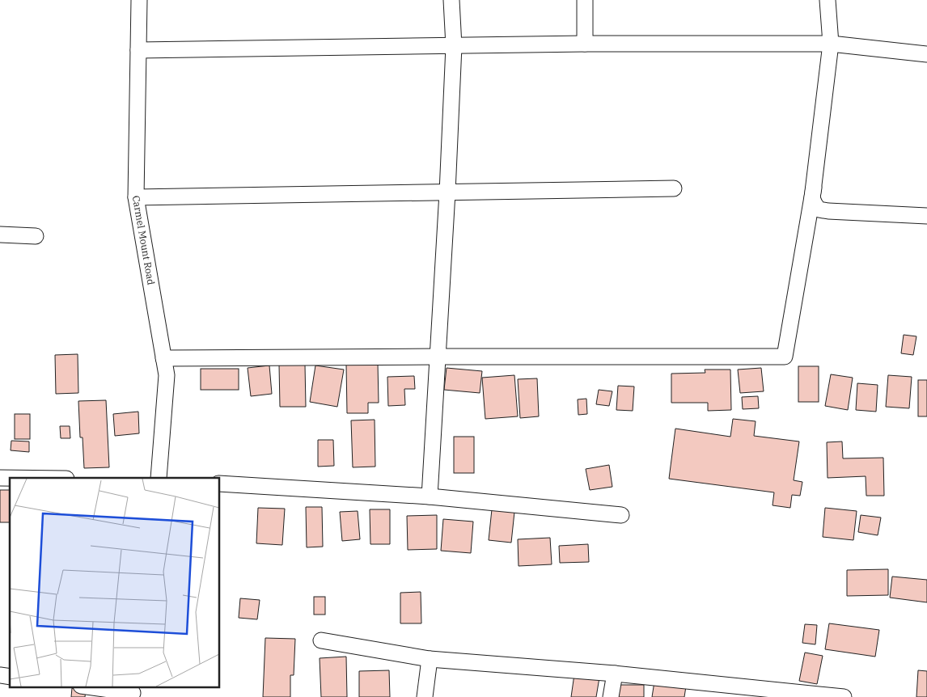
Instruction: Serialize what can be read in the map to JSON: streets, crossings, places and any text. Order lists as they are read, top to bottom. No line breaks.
{"streets":{"street":["Carmel Mount Road"]}}
